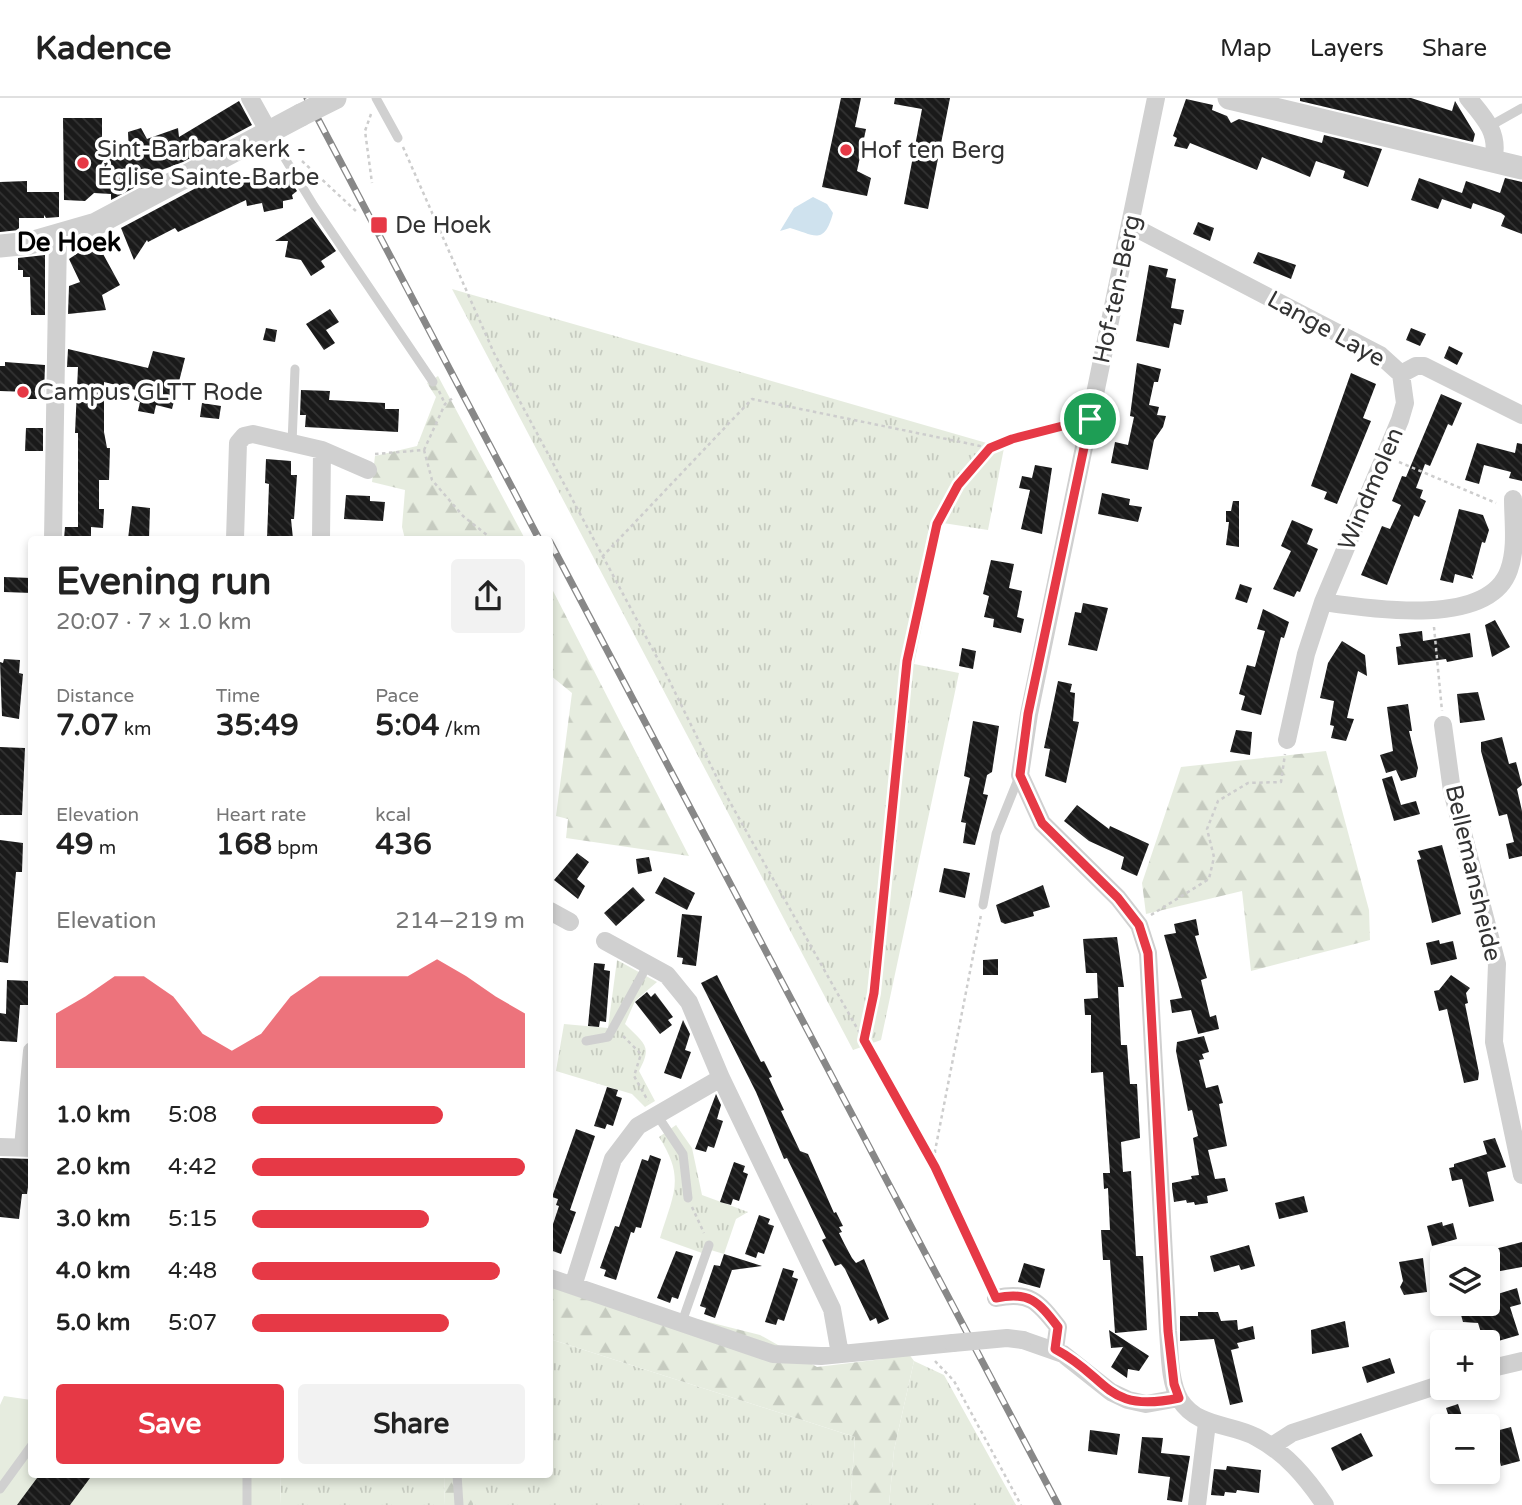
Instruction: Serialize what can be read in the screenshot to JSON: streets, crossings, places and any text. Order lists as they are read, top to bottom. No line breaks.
{"streets":{"street":["Hof-ten-Berg","Lange Laye","Windmolen","Bellemansheide"]},"crossings":[["Hof-ten-Berg","Lange Laye"],["Lange Laye","Windmolen"]],"districts":["De Hoek"],"places":{"other":["Hof ten Berg","Sint-Barbarakerk - Église Sainte-Barbe","Campus GLTT Rode"],"transit":["De Hoek"]},"page":{"header":"Kadence","nav":["Map","Layers","Share"],"heading":["Evening run","20:07 · 7 × 1.0 km"],"stats":[["Distance","7.07 km"],["Time","35:49"],["Pace","5:04 /km"],["Elevation","49 m"],["Heart rate","168 bpm"],["kcal","436"]],"chart":["Elevation","214–219 m"],"list":[{"name":"1.0 km","note":"5:08"},{"name":"2.0 km","note":"4:42"},{"name":"3.0 km","note":"5:15"},{"name":"4.0 km","note":"4:48"},{"name":"5.0 km","note":"5:07"}],"map_buttons":["+","−"],"buttons":["Save","Share"]}}
